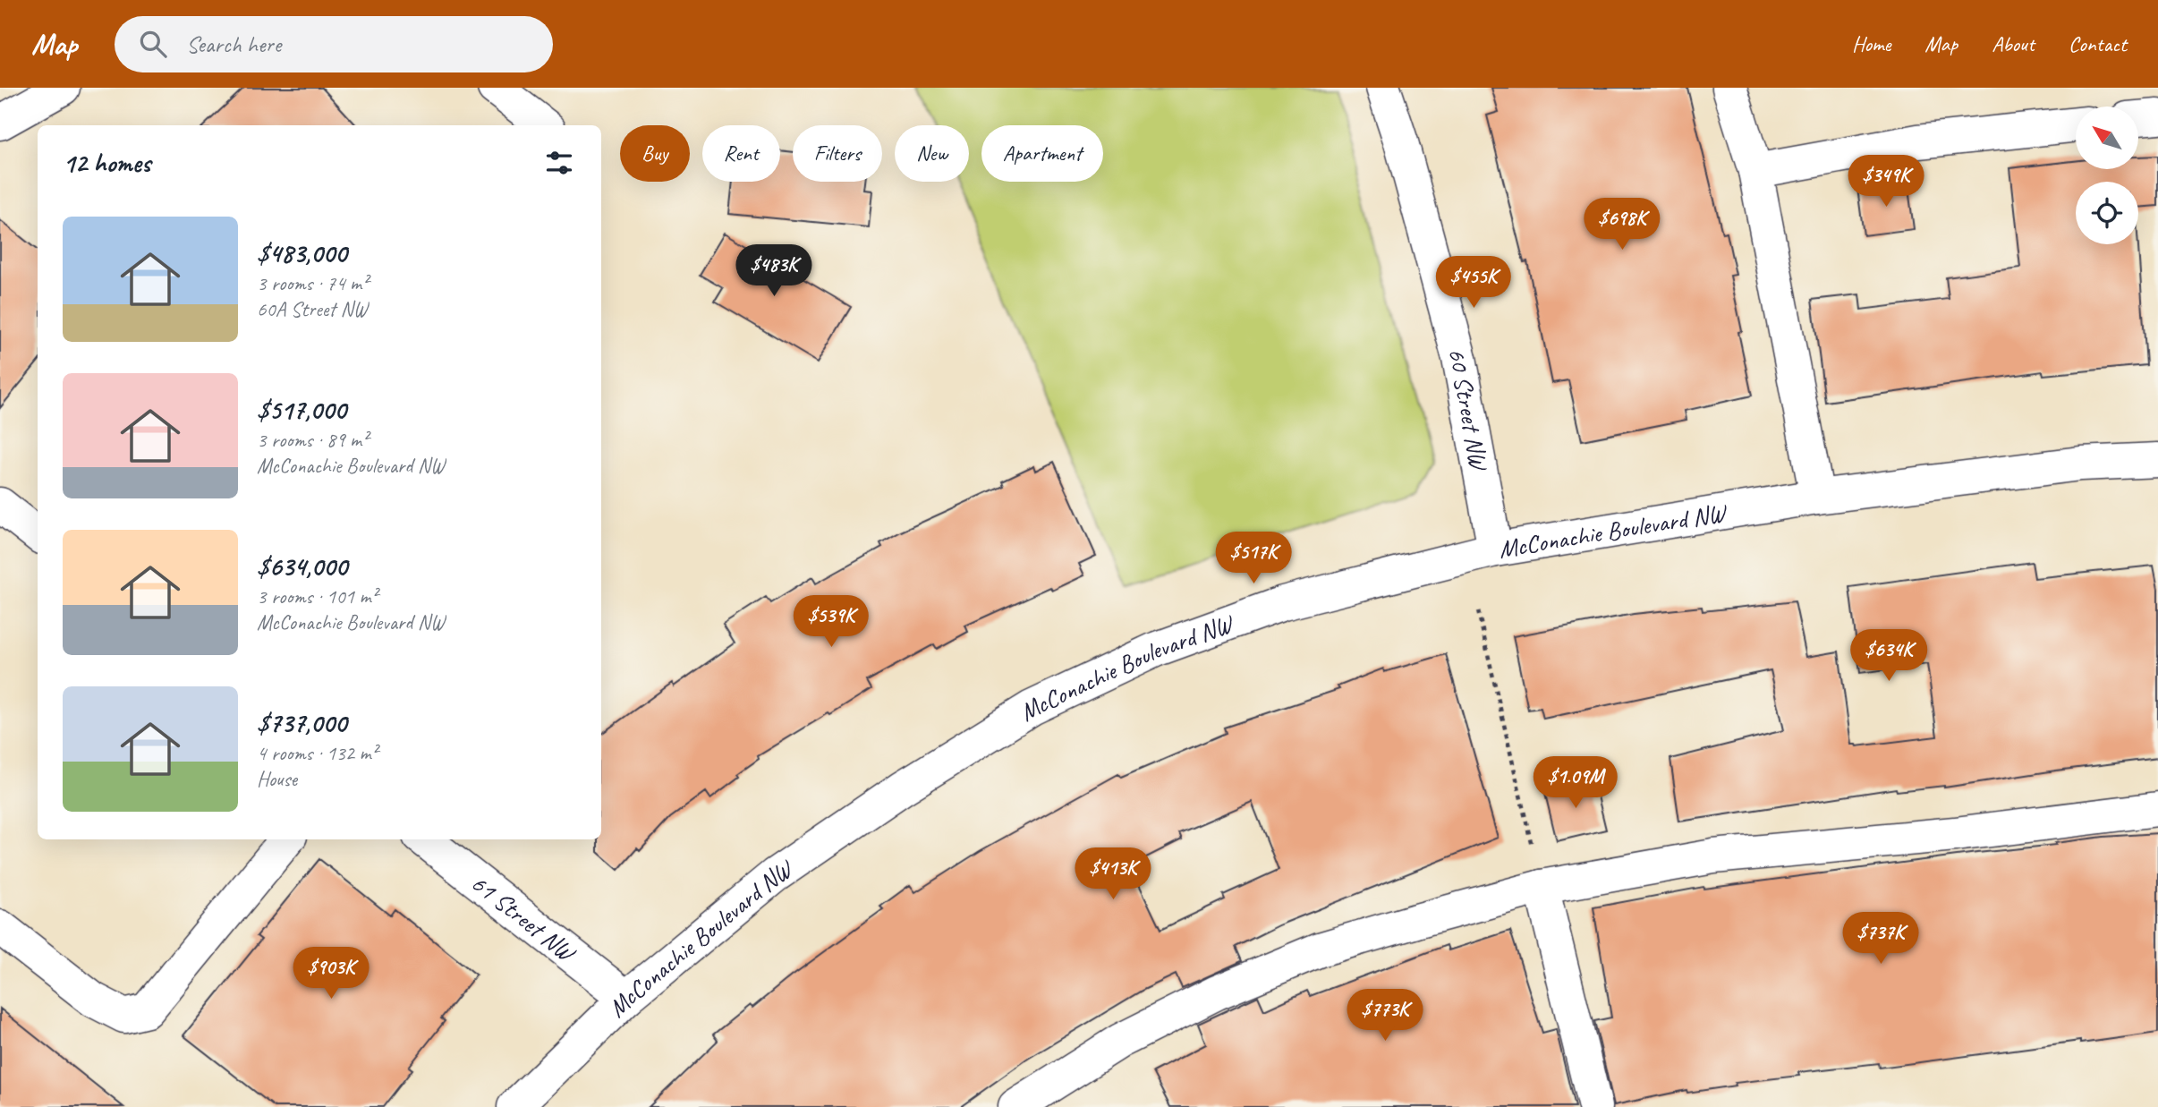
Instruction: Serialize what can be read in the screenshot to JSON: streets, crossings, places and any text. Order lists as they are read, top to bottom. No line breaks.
{"streets":{"street":["60 Street NW","McConachie Boulevard NW","61 Street NW"]},"crossings":[["60 Street NW","McConachie Boulevard NW"],["McConachie Boulevard NW","61 Street NW"]],"north":"top left","page":{"header":"Map","search":"Search here","nav":["Home","Map","About","Contact"],"chip":["Buy","Rent","Filters","New","Apartment"],"heading":"12 homes","price":["$349K","$698K","$483K","$455K","$517K","$539K","$634K","$1.09M","$413K","$737K","$903K","$773K"],"list":[{"name":"$483,000","note":"3 rooms · 74 m² · 60A Street NW"},{"name":"$517,000","note":"3 rooms · 89 m² · McConachie Boulevard NW"},{"name":"$634,000","note":"3 rooms · 101 m² · McConachie Boulevard NW"},{"name":"$737,000","note":"4 rooms · 132 m² · House"}]}}
